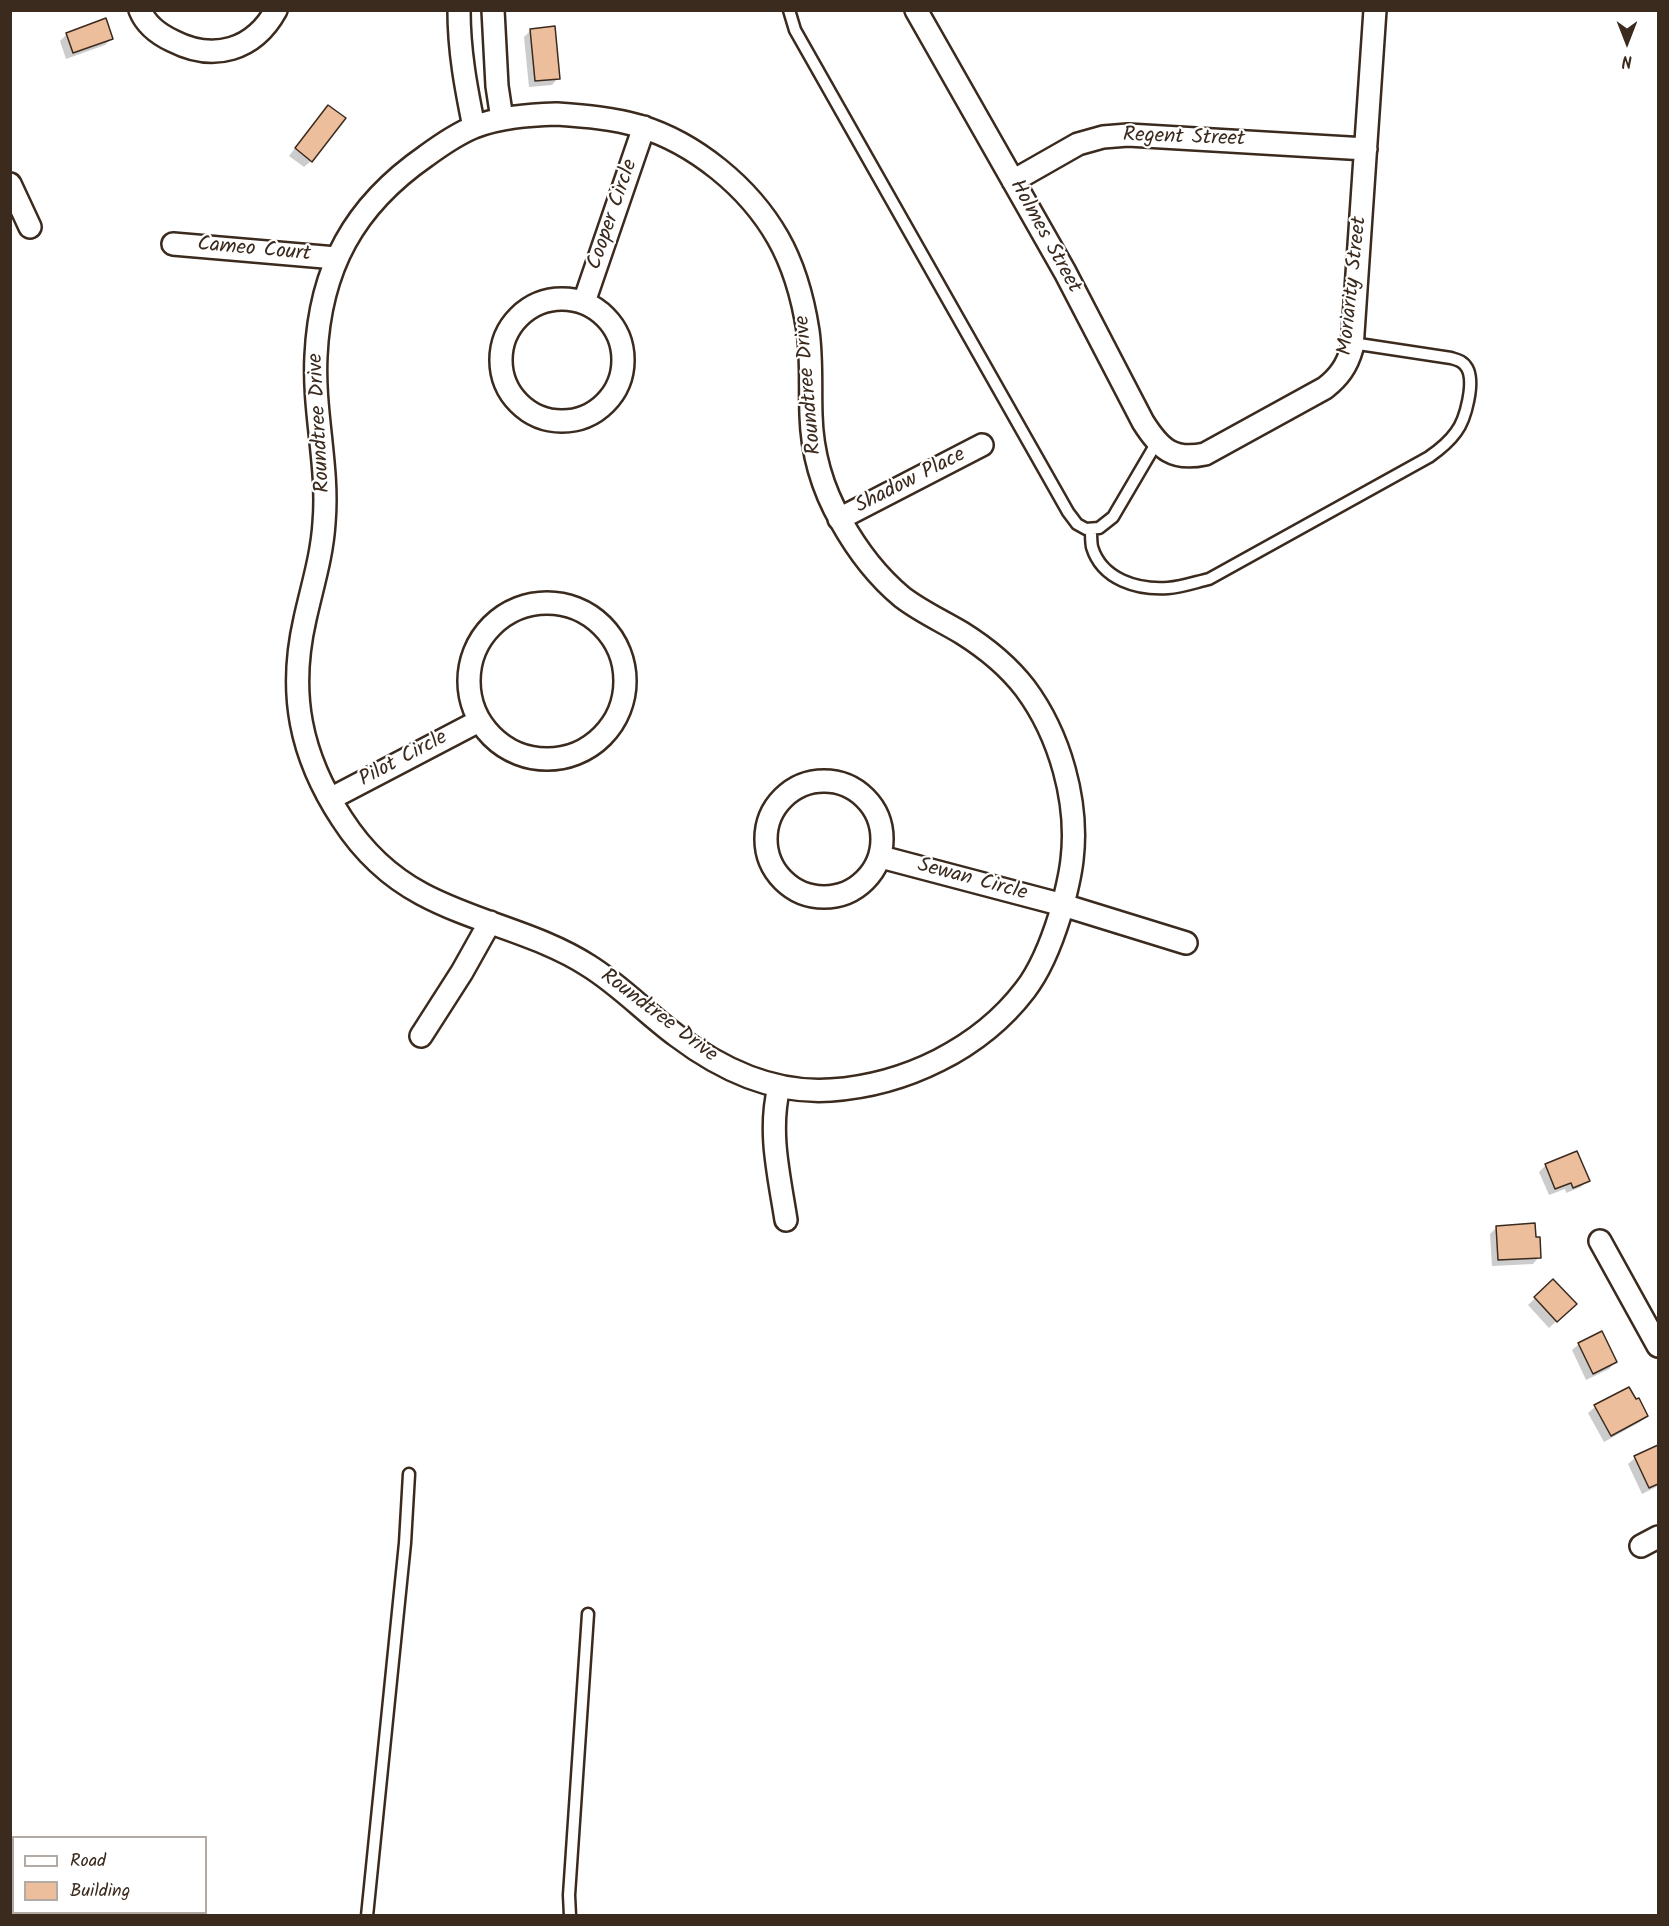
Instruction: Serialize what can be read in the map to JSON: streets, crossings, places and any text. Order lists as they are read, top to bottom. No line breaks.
{"streets":{"street":["Regent Street","Cooper Circle","Holmes Street","Cameo Court","Moriarity Street","Roundtree Drive","Shadow Place","Pilot Circle","Sewan Circle"]},"crossings":[["Regent Street","Holmes Street"],["Regent Street","Moriarity Street"],["Cooper Circle","Roundtree Drive"],["Holmes Street","Moriarity Street"],["Cameo Court","Roundtree Drive"],["Roundtree Drive","Shadow Place"],["Roundtree Drive","Pilot Circle"],["Roundtree Drive","Sewan Circle"]],"legend":["Road","Building"],"north":"bottom"}
